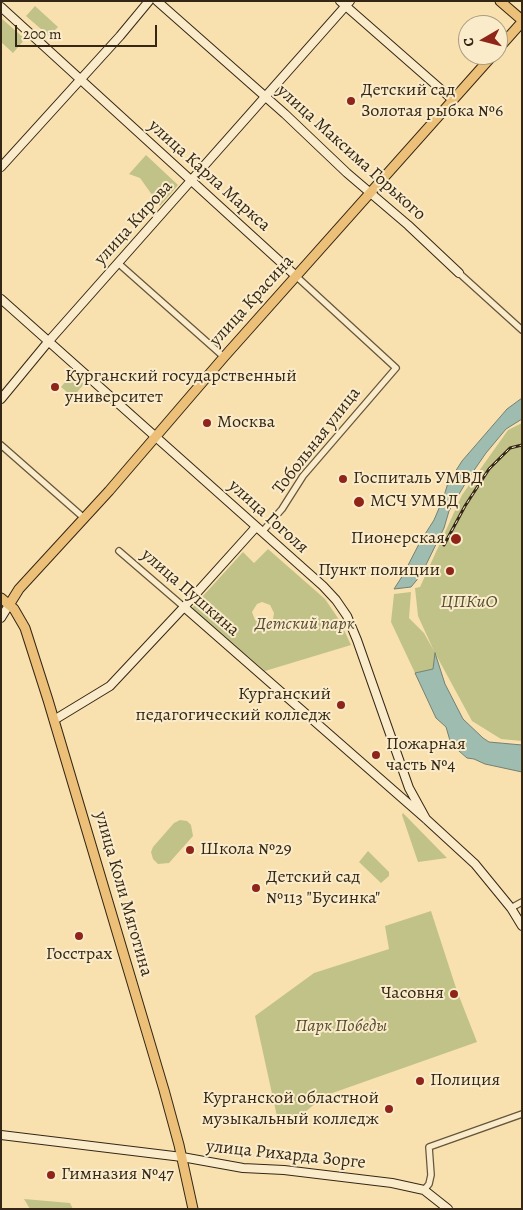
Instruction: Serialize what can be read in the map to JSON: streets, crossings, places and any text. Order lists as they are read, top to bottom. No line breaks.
{"streets":{"main road":["улица Красина","улица Коли Мяготина"],"street":["улица Максима Горького","улица Карла Маркса","улица Кирова","Тобольная улица","улица Гоголя","улица Пушкина","улица Рихарда Зорге"]},"crossings":[["улица Максима Горького","улица Кирова"],["улица Максима Горького","улица Красина"],["улица Карла Маркса","улица Кирова"],["улица Карла Маркса","улица Красина"],["улица Карла Маркса","Тобольная улица"],["улица Кирова","улица Гоголя"],["улица Красина","улица Гоголя"],["улица Красина","улица Коли Мяготина"],["Тобольная улица","улица Гоголя"],["Тобольная улица","улица Пушкина"],["Тобольная улица","улица Коли Мяготина"],["улица Гоголя","улица Пушкина"],["улица Коли Мяготина","улица Рихарда Зорге"]],"parks":["ЦПКиО","Детский парк","Парк Победы"],"places":["Детский сад Золотая рыбка №6","Курганский государственный университет","Москва","Госпиталь УМВД","МСЧ УМВД","Пионерская","Пункт полиции","Курганский педагогический колледж","Пожарная часть №4","Школа №29","Детский сад №113 \"Бусинка\"","Госстрах","Часовня","Полиция","Курганской областной музыкальный колледж","Гимназия №47"],"scale_bar":"200 m","north":"left"}
